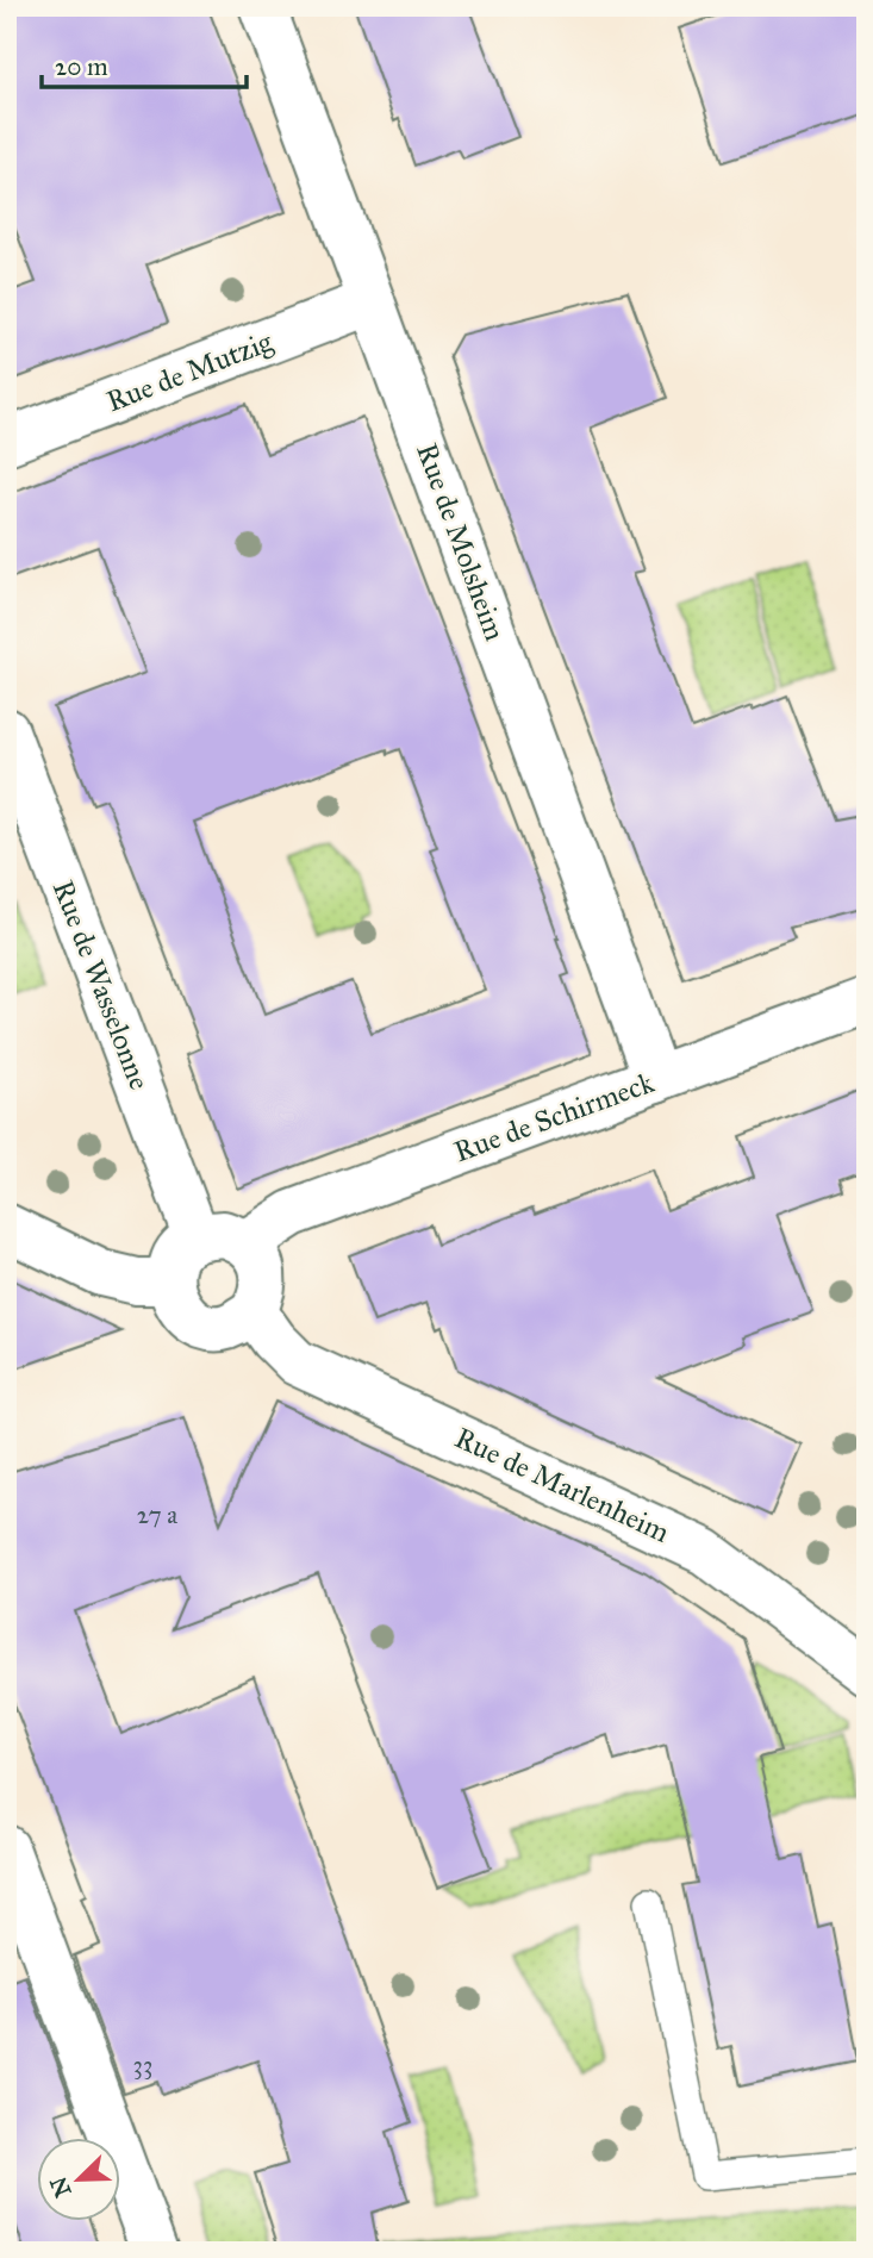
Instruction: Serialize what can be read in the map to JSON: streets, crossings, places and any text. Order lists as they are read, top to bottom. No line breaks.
{"streets":{"street":["Rue de Mutzig","Rue de Molsheim","Rue de Wasselonne","Rue de Schirmeck","Rue de Marlenheim"]},"crossings":[["Rue de Mutzig","Rue de Molsheim"],["Rue de Molsheim","Rue de Schirmeck"],["Rue de Wasselonne","Rue de Schirmeck"],["Rue de Wasselonne","Rue de Marlenheim"],["Rue de Schirmeck","Rue de Marlenheim"]],"house_numbers":["27 a","33"],"scale_bar":"20 m","north":"bottom left"}
